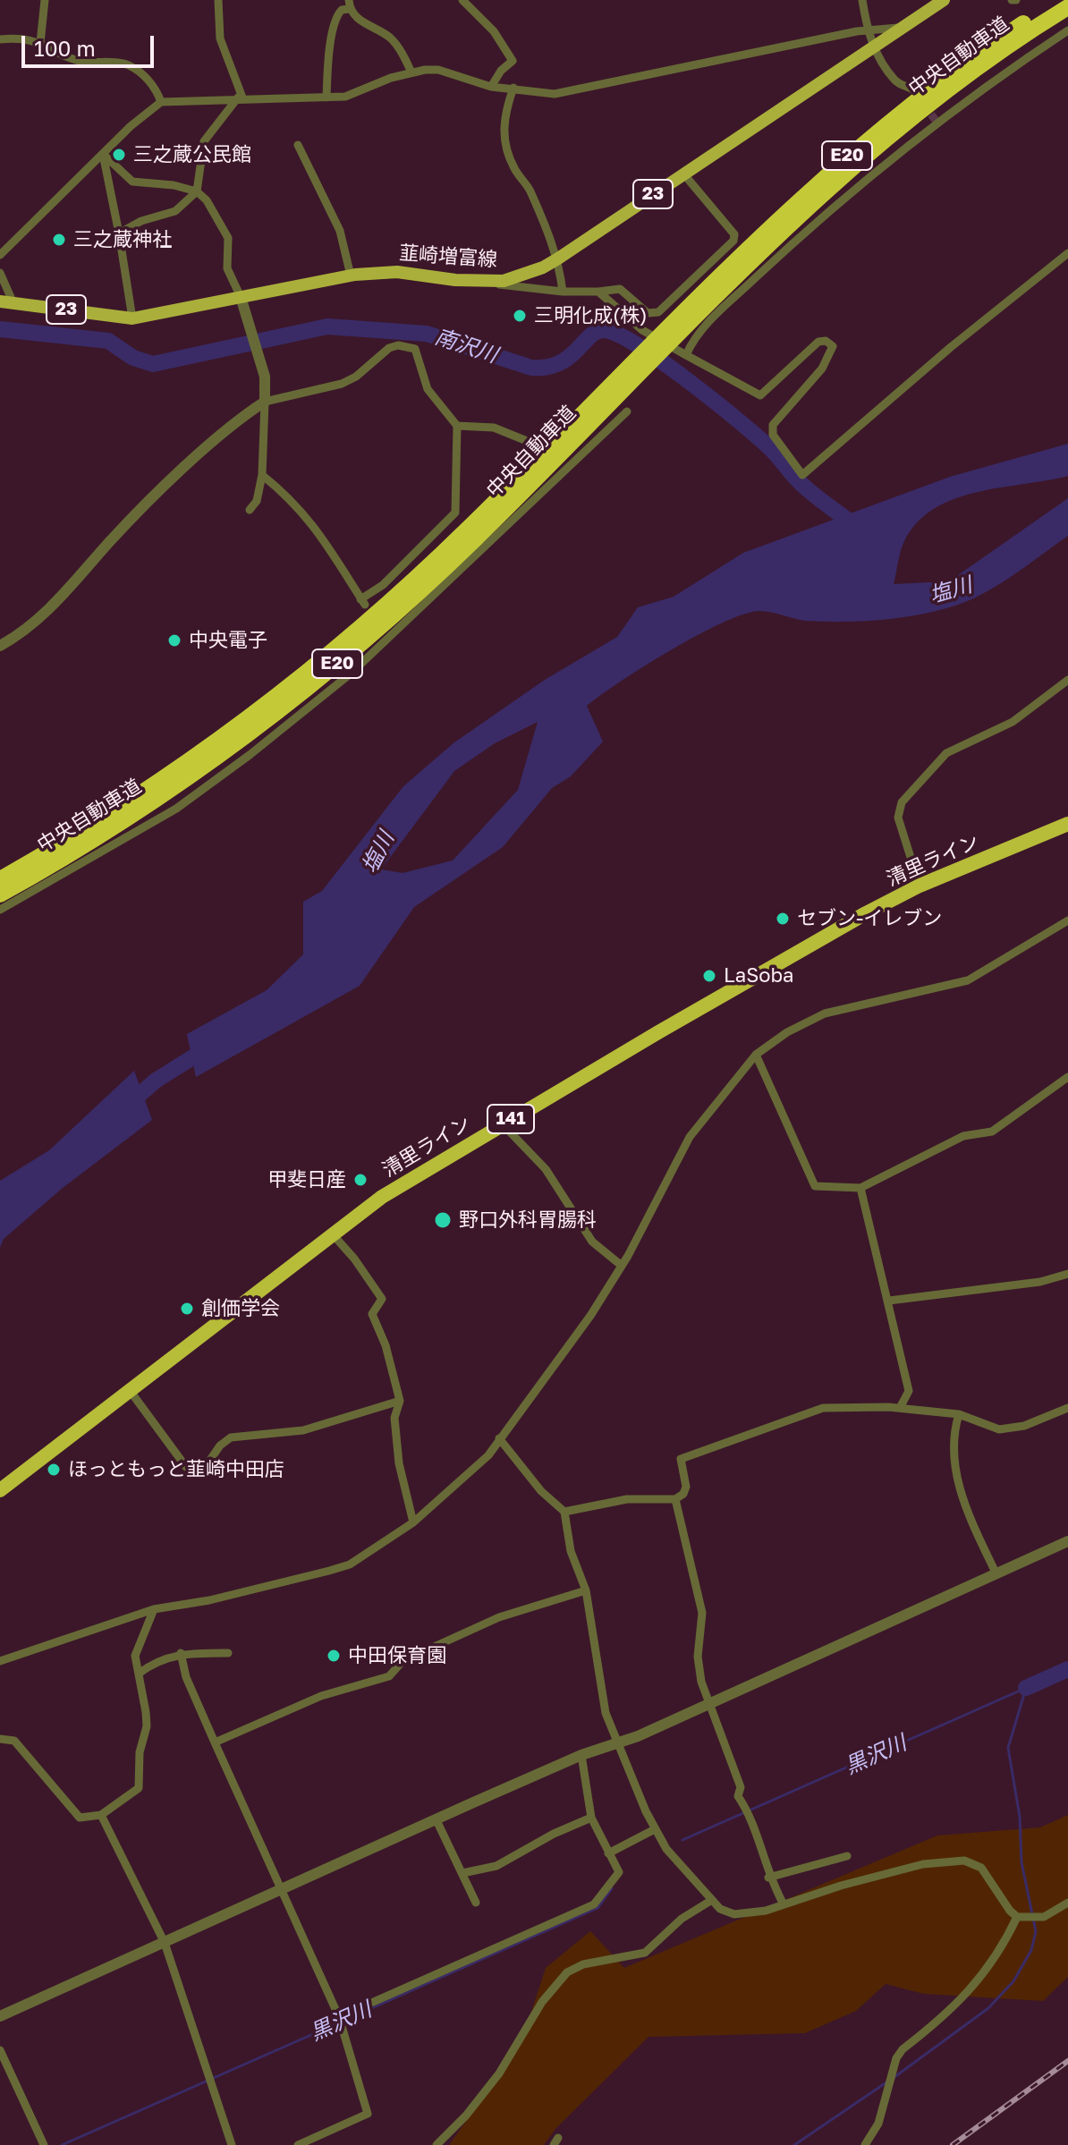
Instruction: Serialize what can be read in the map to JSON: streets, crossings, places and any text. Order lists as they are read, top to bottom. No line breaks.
{"streets":{"highway":["中央自動車道","E20","清里ライン","141"],"main road":["23","韮崎増富線"]},"water":["南沢川","塩川","黒沢川"],"places":["三之蔵公民館","三之蔵神社","三明化成(株)","中央電子","セブン-イレブン","LaSoba","甲斐日産","野口外科胃腸科","創価学会","ほっともっと韮崎中田店","中田保育園"],"scale_bar":"100 m"}
